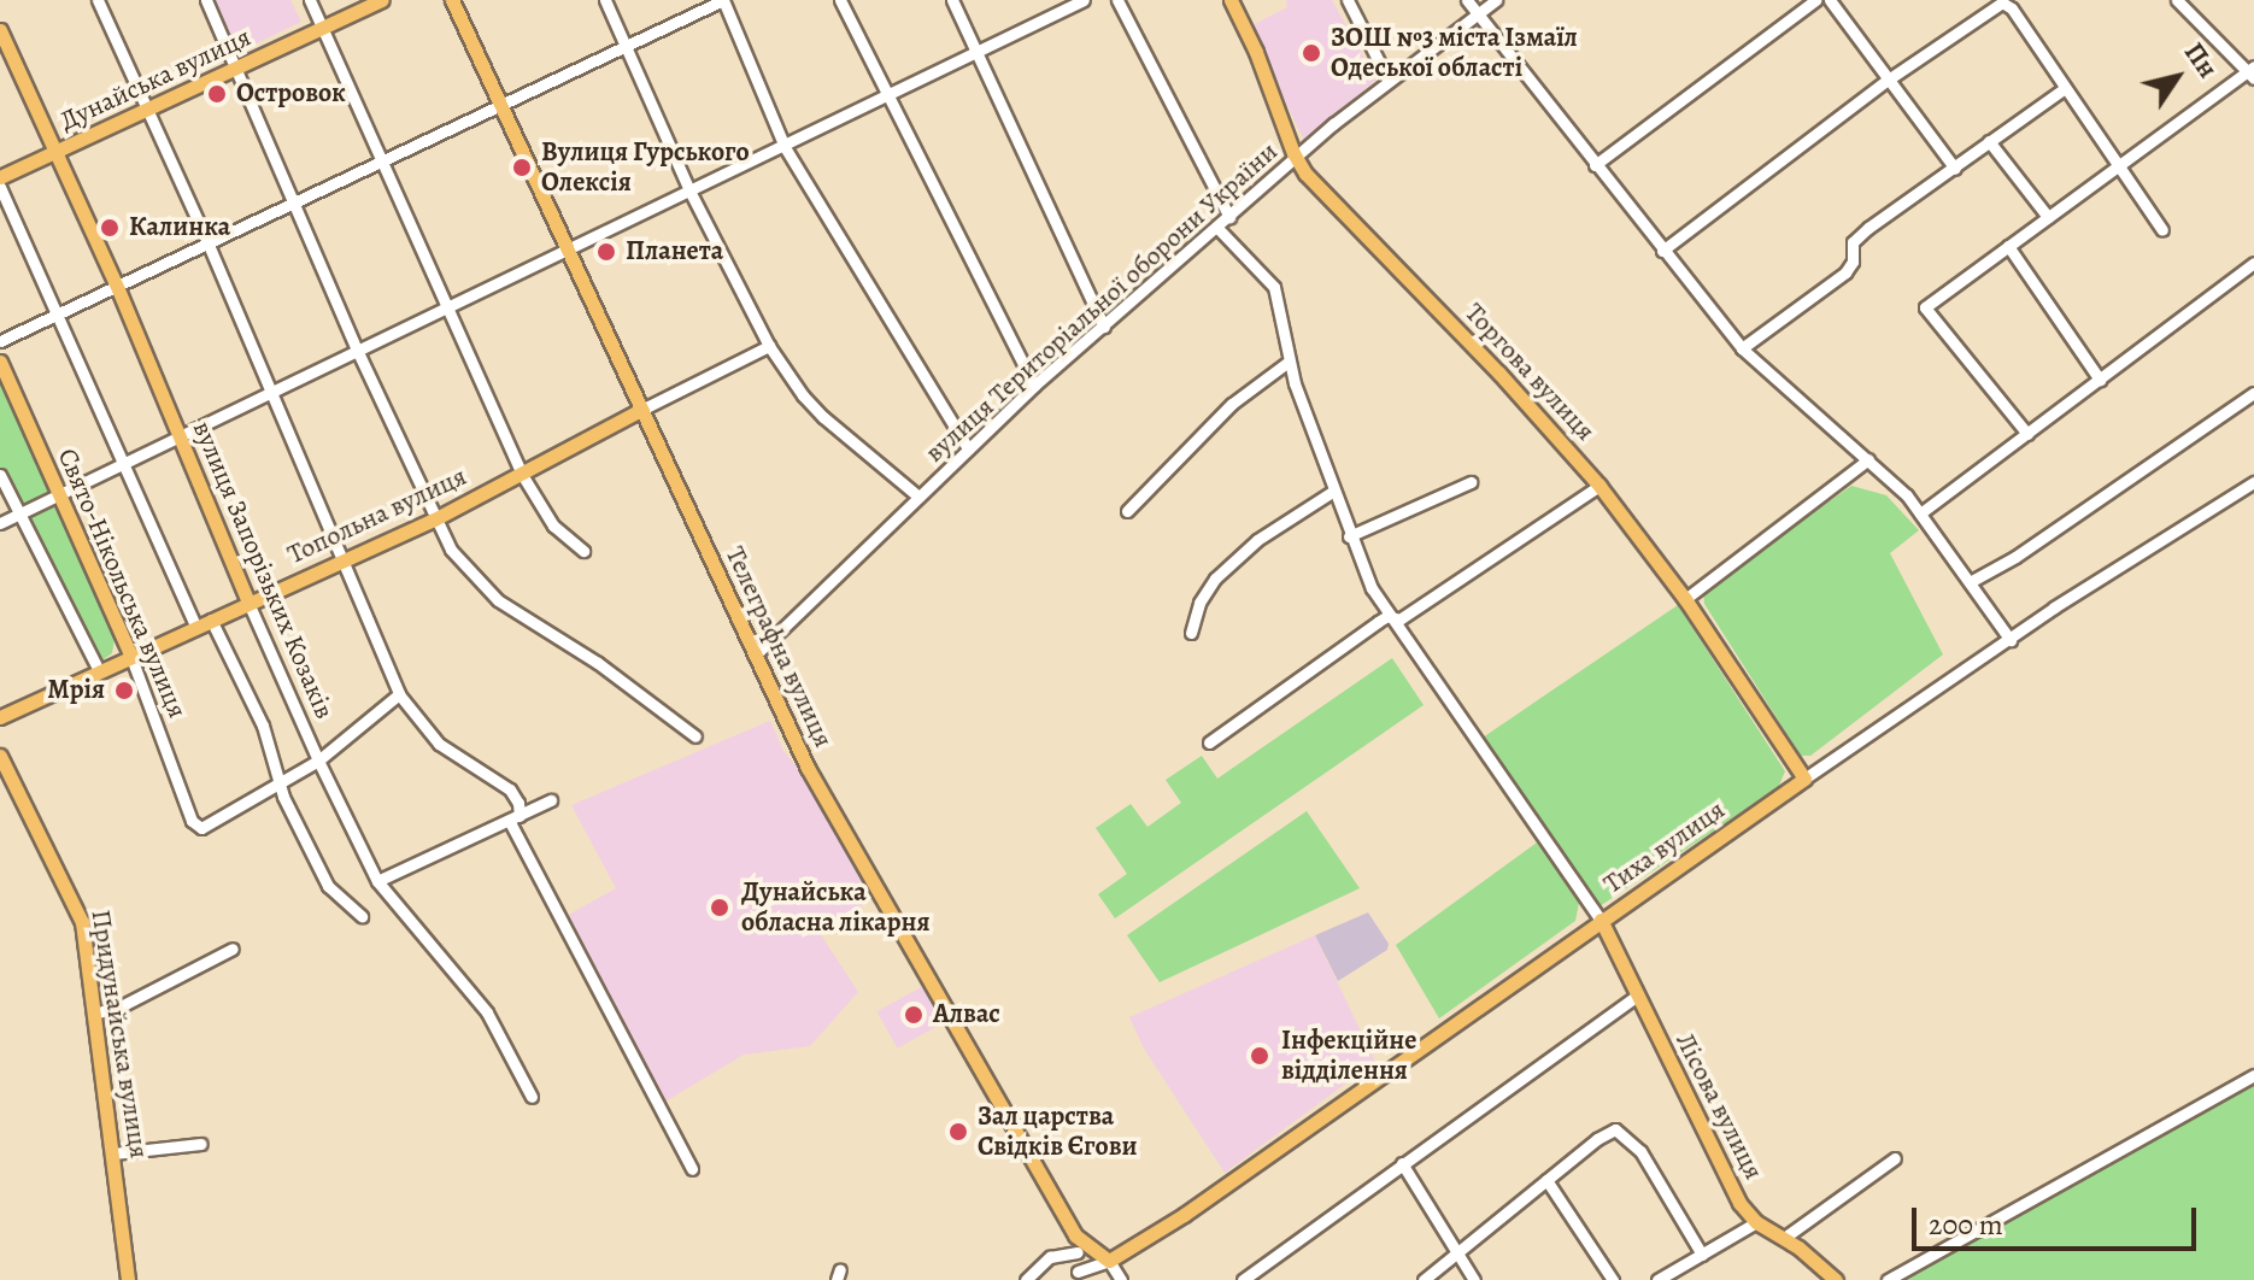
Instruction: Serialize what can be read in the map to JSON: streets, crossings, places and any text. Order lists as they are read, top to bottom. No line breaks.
{"streets":{"main road":["Дунайська вулиця","Торгова вулиця","Топольна вулиця","вулиця Запорізьких Козаків","Свято-Нікольська вулиця","Телеграфна вулиця","Тиха вулиця","Придунайська вулиця","Лісова вулиця"],"street":["вулиця Територіальної оборони України"]},"crossings":[["Дунайська вулиця","вулиця Запорізьких Козаків"],["вулиця Територіальної оборони України","Торгова вулиця"],["вулиця Територіальної оборони України","Телеграфна вулиця"],["Торгова вулиця","Тиха вулиця"],["Топольна вулиця","вулиця Запорізьких Козаків"],["Топольна вулиця","Свято-Нікольська вулиця"],["Топольна вулиця","Телеграфна вулиця"],["Телеграфна вулиця","Тиха вулиця"],["Тиха вулиця","Лісова вулиця"]],"places":["ЗОШ №3 міста Ізмаїл Одеської області","Островок","Вулиця Гурського Олексія","Калинка","Планета","Мрія","Дунайська обласна лікарня","Алвас","Інфекційне відділення","Зал царства Свідків Єгови"],"scale_bar":"200 m","north":"top right"}
